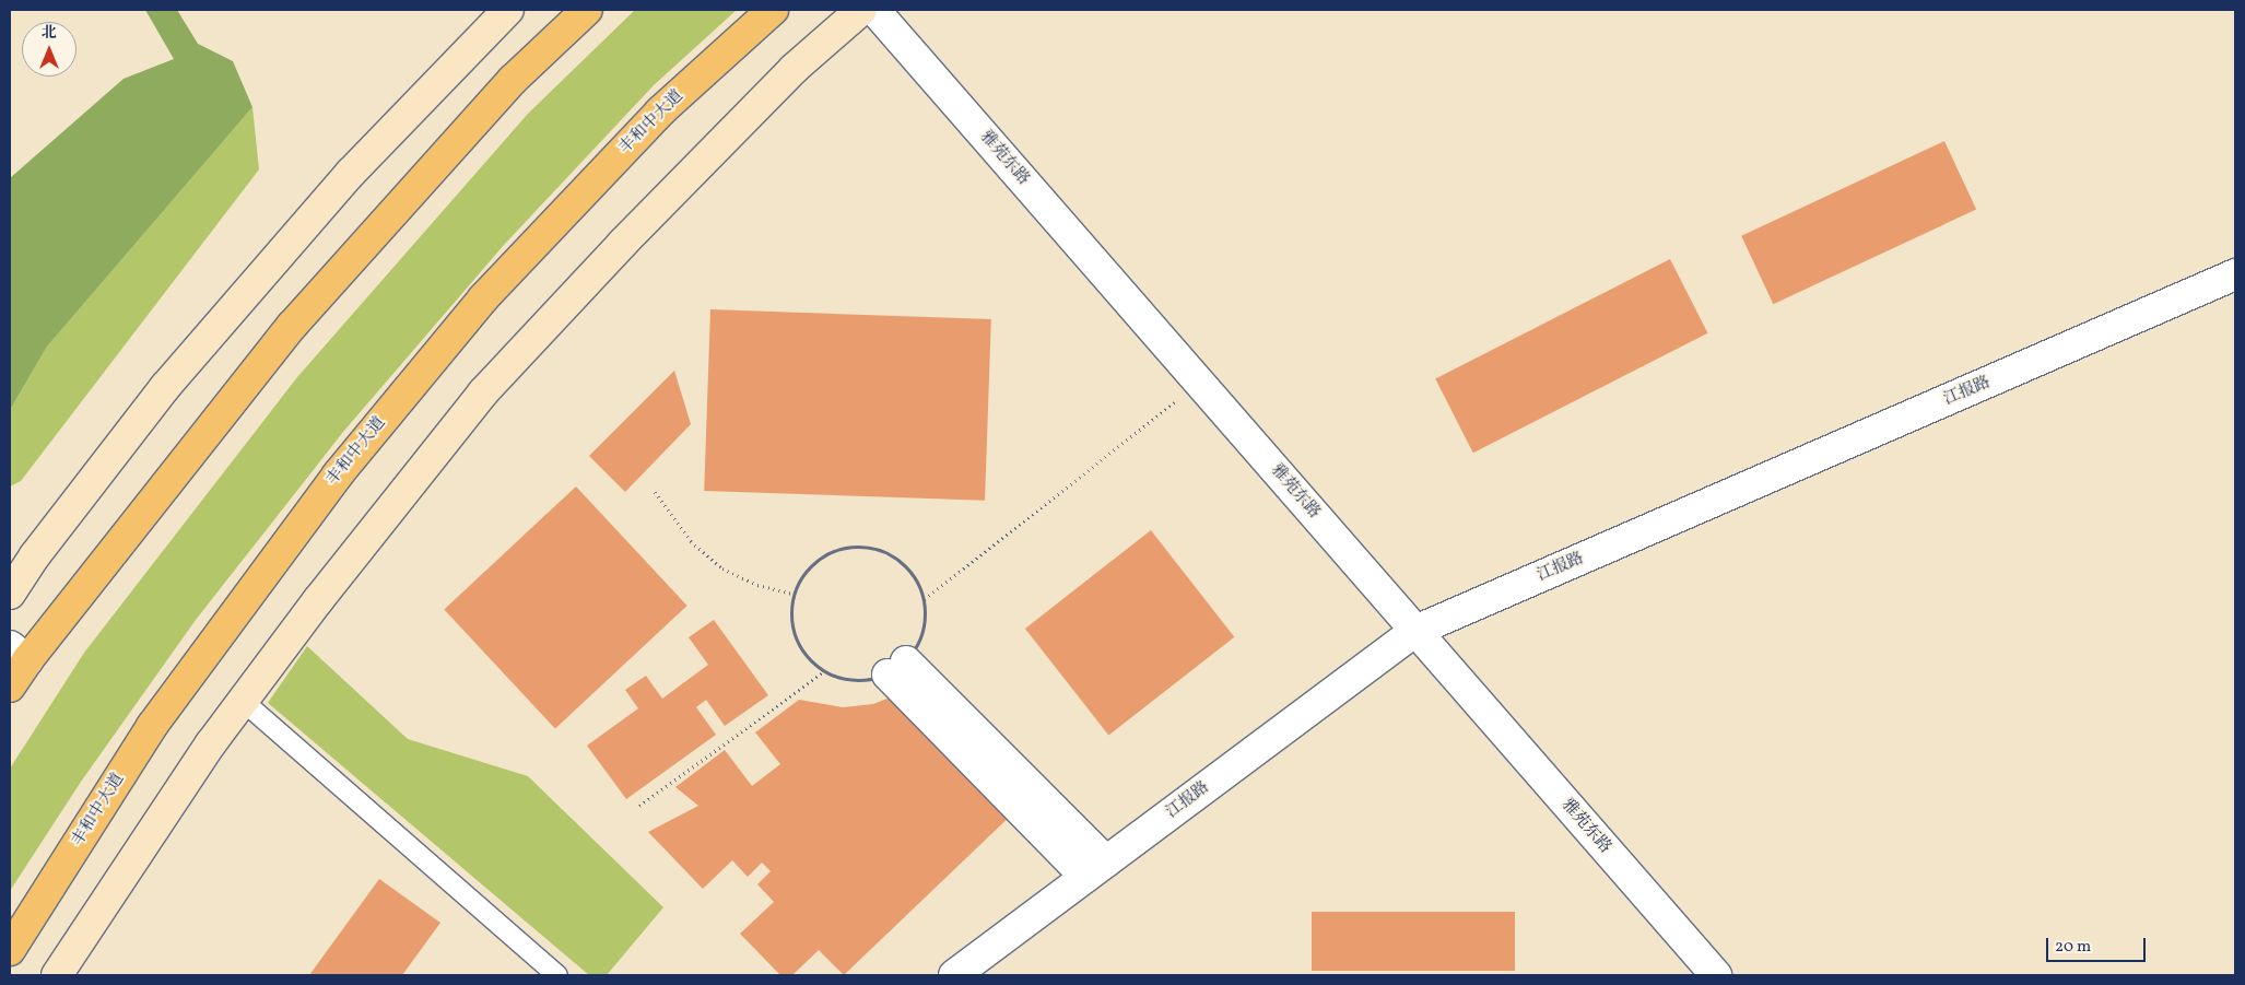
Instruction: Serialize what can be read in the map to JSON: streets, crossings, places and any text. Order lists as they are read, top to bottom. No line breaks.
{"streets":{"main road":["丰和中大道"],"street":["雅苑东路","江报路"]},"crossings":[["雅苑东路","江报路"]],"scale_bar":"20 m","north":"top"}
